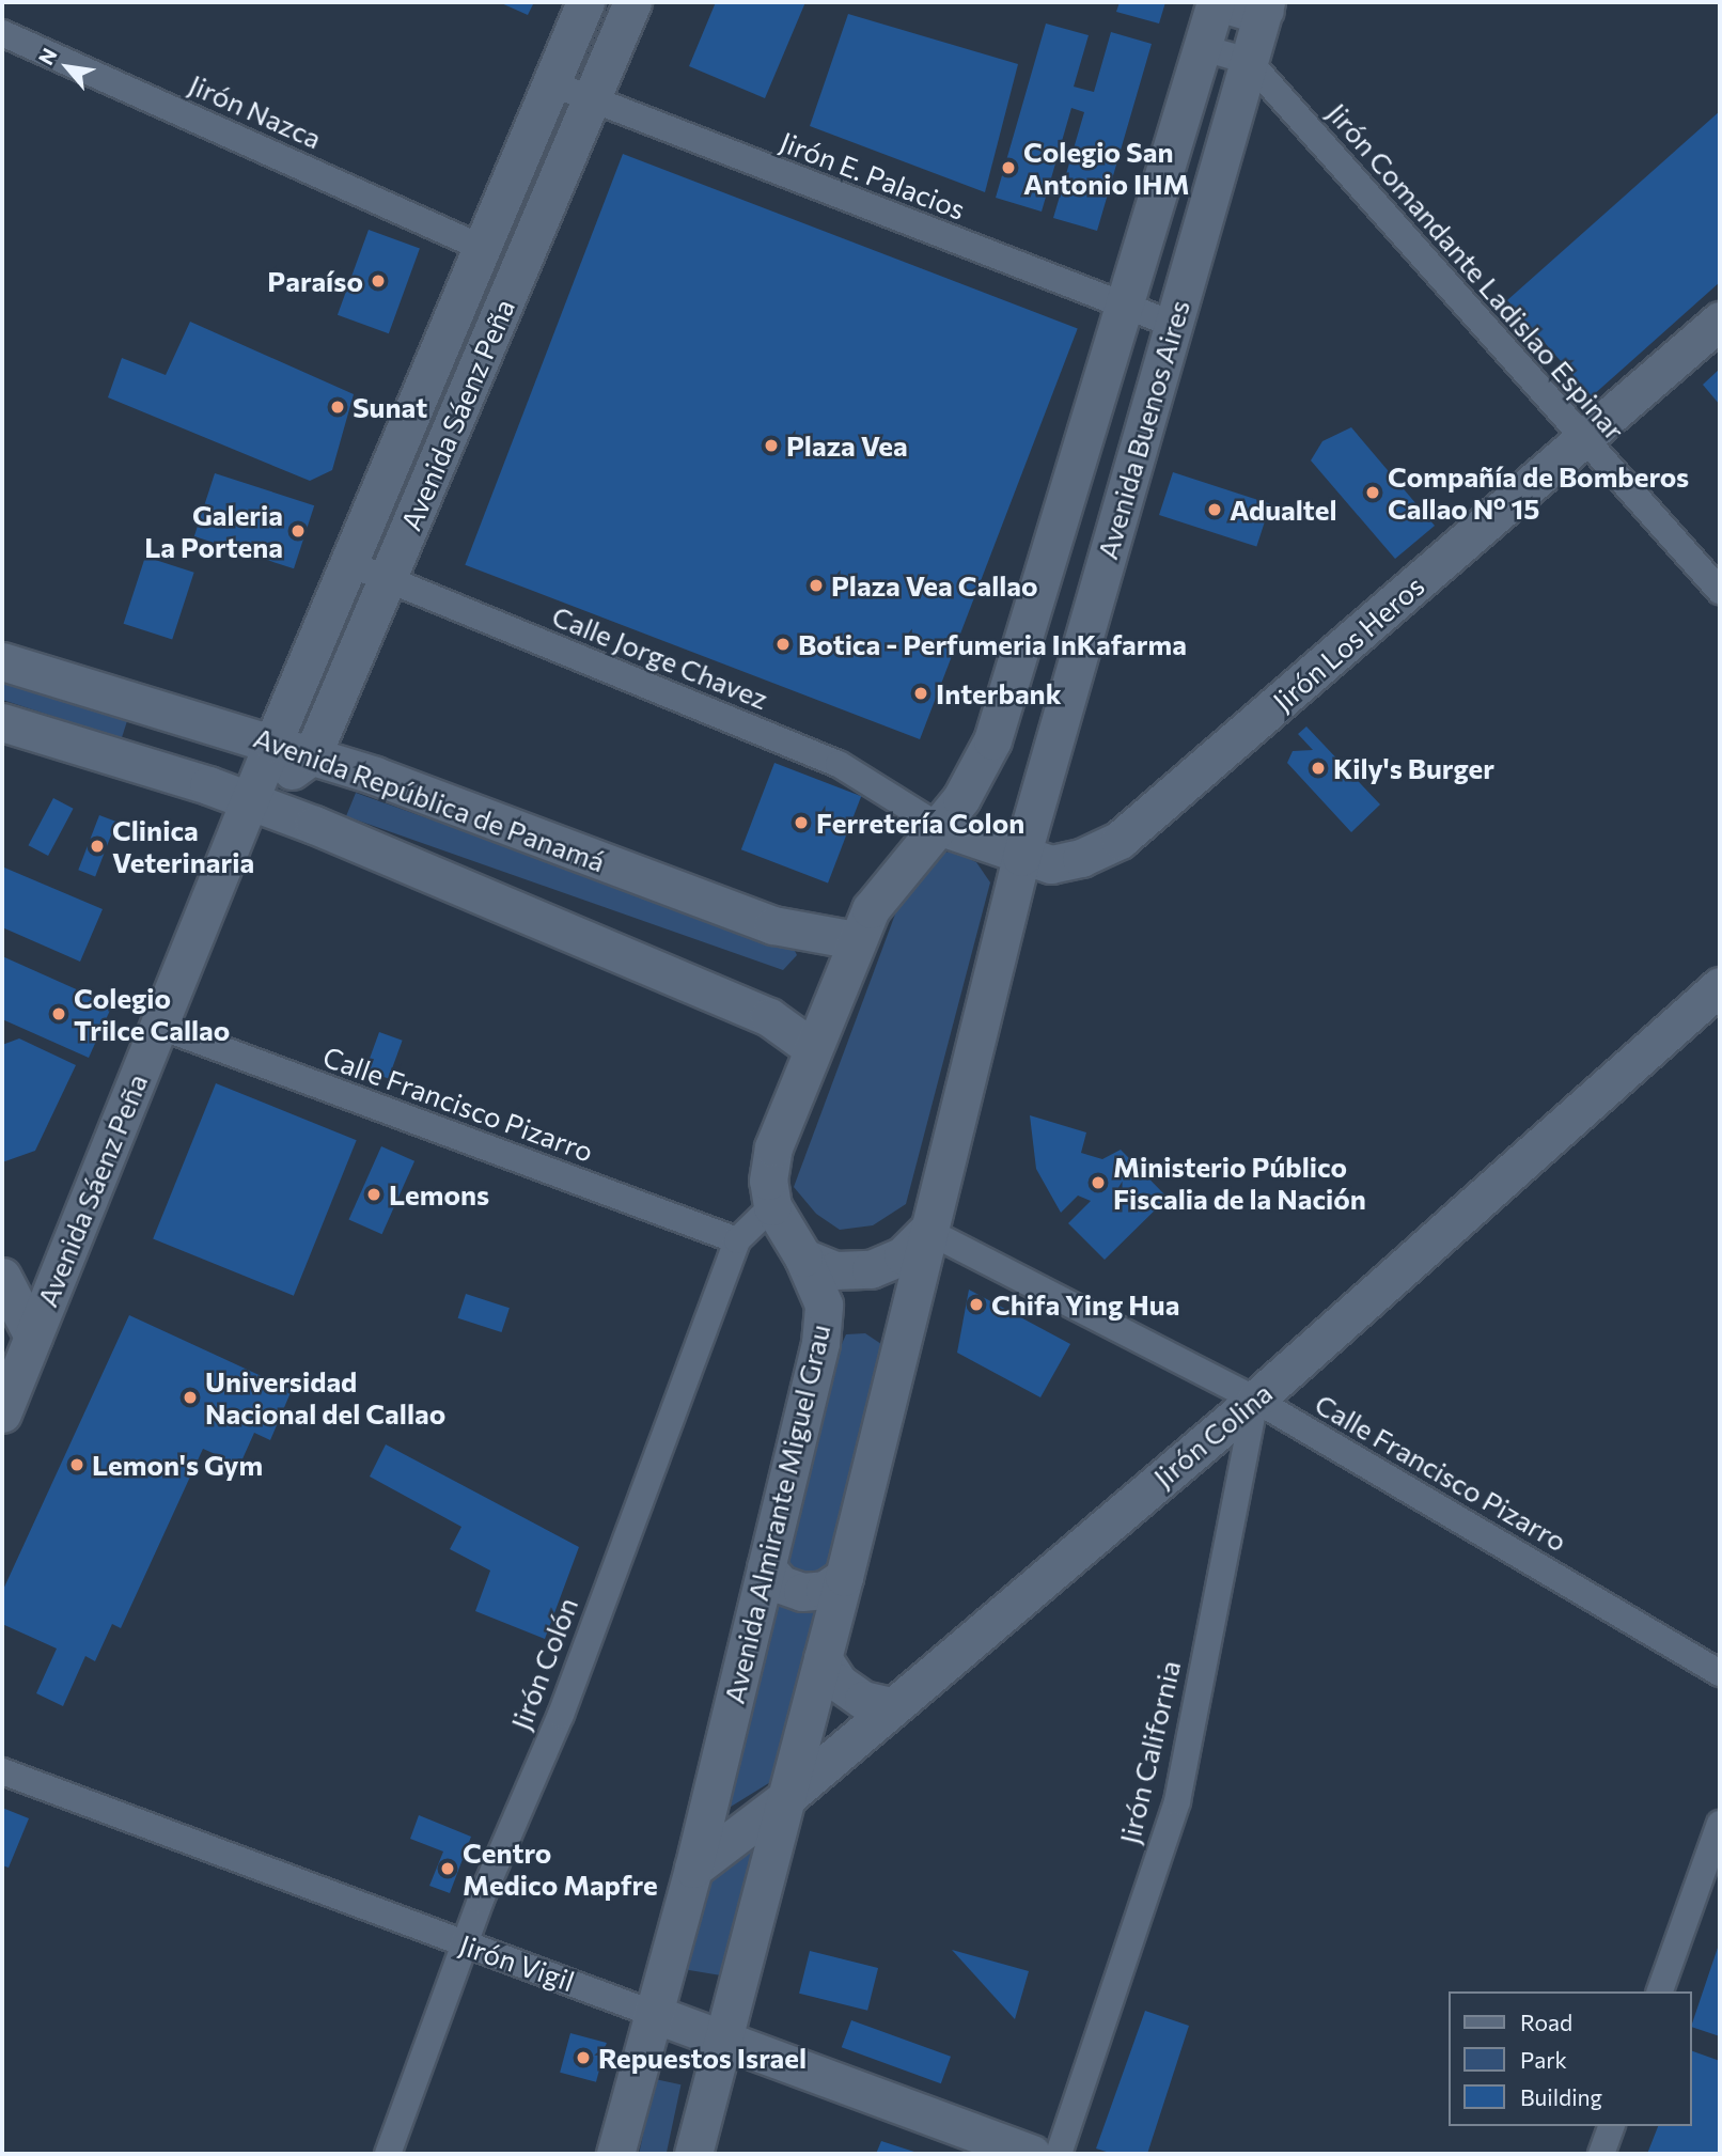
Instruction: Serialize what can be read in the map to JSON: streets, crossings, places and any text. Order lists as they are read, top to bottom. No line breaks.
{"streets":{"main road":["Avenida Sáenz Peña","Avenida Buenos Aires","Jirón Los Heros","Avenida República de Panamá","Jirón Colina","Avenida Almirante Miguel Grau","Jirón Vigil"],"street":["Jirón Nazca","Jirón E. Palacios","Jirón Comandante Ladislao Espinar","Calle Jorge Chavez","Calle Francisco Pizarro","Jirón Colón","Jirón California"]},"crossings":[["Jirón Nazca","Avenida Sáenz Peña"],["Jirón E. Palacios","Avenida Sáenz Peña"],["Jirón E. Palacios","Avenida Buenos Aires"],["Jirón Comandante Ladislao Espinar","Avenida Buenos Aires"],["Jirón Comandante Ladislao Espinar","Jirón Los Heros"],["Avenida Sáenz Peña","Calle Jorge Chavez"],["Avenida Sáenz Peña","Avenida República de Panamá"],["Avenida Sáenz Peña","Calle Francisco Pizarro"],["Avenida Buenos Aires","Jirón Los Heros"],["Avenida Buenos Aires","Calle Jorge Chavez"],["Avenida Buenos Aires","Avenida Almirante Miguel Grau"],["Jirón Los Heros","Calle Jorge Chavez"],["Jirón Los Heros","Avenida Almirante Miguel Grau"],["Calle Jorge Chavez","Avenida Almirante Miguel Grau"],["Avenida República de Panamá","Avenida Almirante Miguel Grau"],["Calle Francisco Pizarro","Jirón Colina"],["Calle Francisco Pizarro","Jirón Colón"],["Calle Francisco Pizarro","Jirón California"],["Jirón Colina","Avenida Almirante Miguel Grau"],["Jirón Colina","Jirón California"],["Avenida Almirante Miguel Grau","Jirón Colón"],["Avenida Almirante Miguel Grau","Jirón Vigil"],["Jirón Colón","Jirón Vigil"]],"places":["Colegio San Antonio IHM","Paraíso","Sunat","Plaza Vea","Compañía de Bomberos Callao Nº 15","Adualtel","Galeria La Portena","Plaza Vea Callao","Botica - Perfumeria InKafarma","Interbank","Kily's Burger","Ferretería Colon","Clinica Veterinaria","Colegio Trilce Callao","Ministerio Público Fiscalia de la Nación","Lemons","Chifa Ying Hua","Universidad Nacional del Callao","Lemon's Gym","Centro Medico Mapfre","Repuestos Israel"],"legend":["Road","Park","Building"],"north":"top left"}
